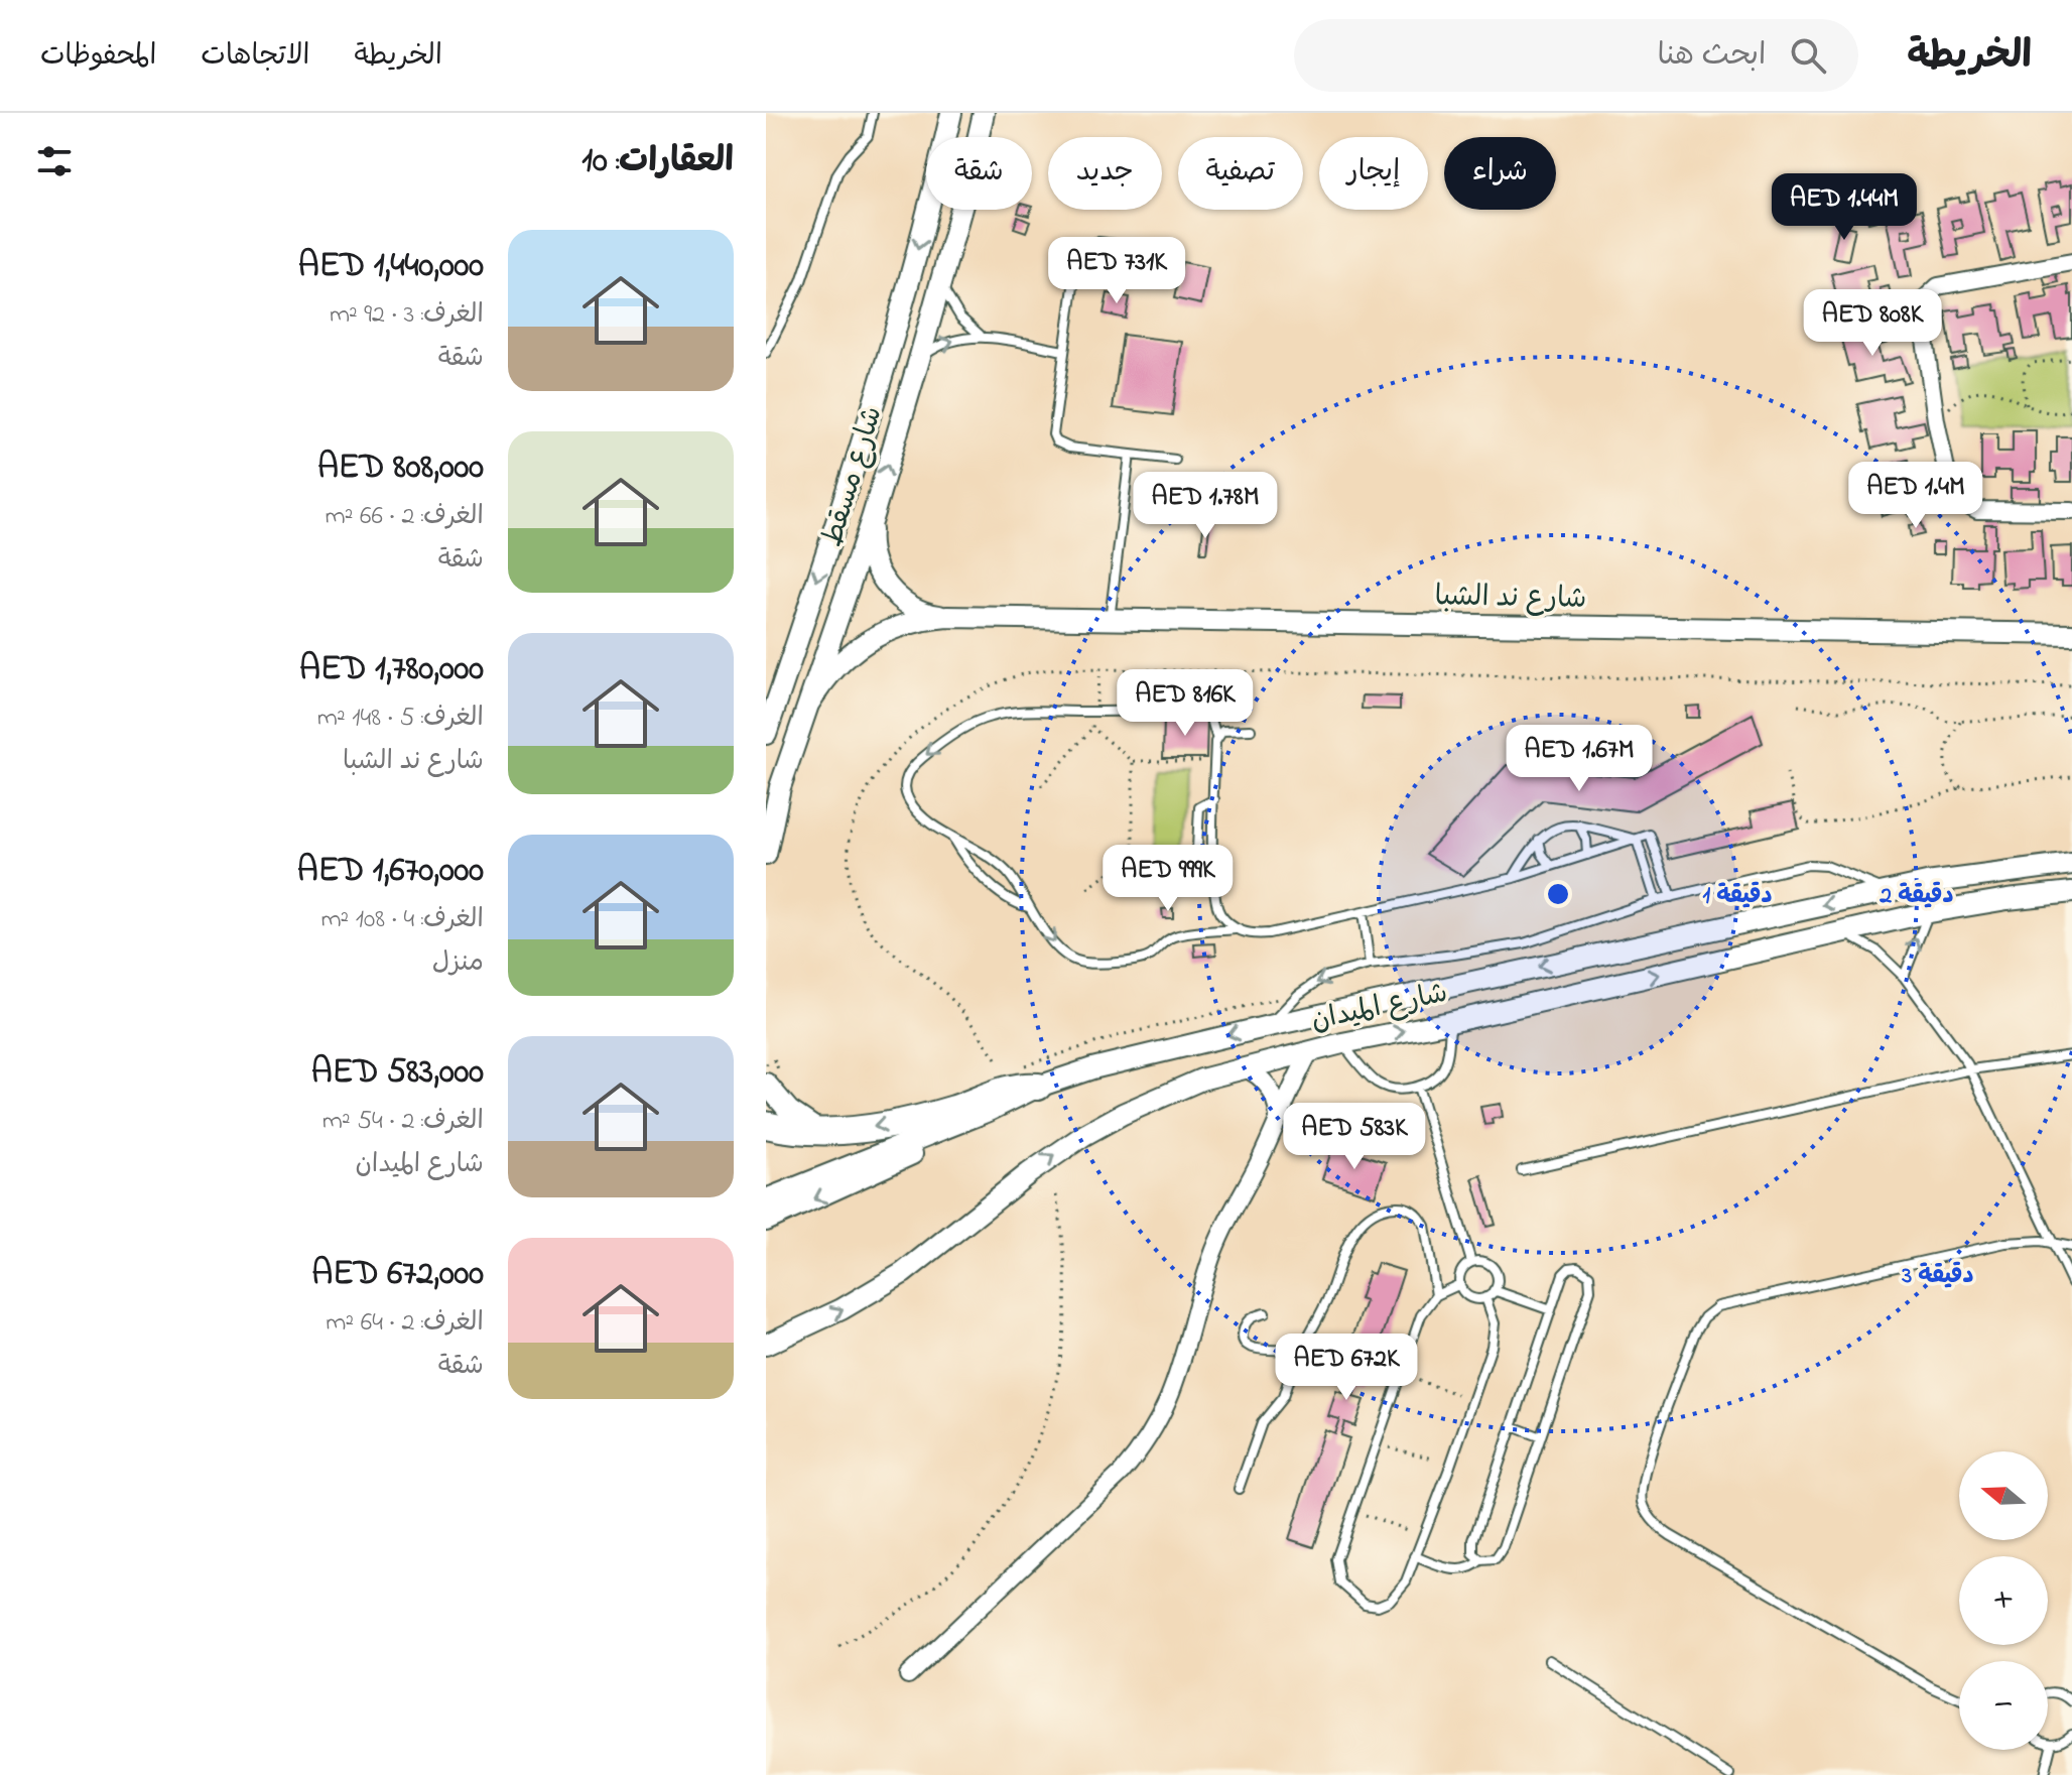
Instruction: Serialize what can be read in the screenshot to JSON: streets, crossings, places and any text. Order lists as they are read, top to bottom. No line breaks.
{"streets":{"street":["شارع مسقط","شارع ند الشبا","شارع الميدان"]},"crossings":[["شارع مسقط","شارع ند الشبا"]],"north":"left","page":{"header":"الخريطة","search":"ابحث هنا","nav":["الخريطة","الاتجاهات","المحفوظات"],"heading":"العقارات: 10","chip":["شراء","إيجار","تصفية","جديد","شقة"],"price":["AED 1.44M","AED 731K","AED 808K","AED 1.4M","AED 1.78M","AED 816K","AED 1.67M","AED 999K","AED 583K","AED 672K"],"list":[{"name":"AED 1,440,000","note":"الغرف: 3 · 92 m² · شقة"},{"name":"AED 808,000","note":"الغرف: 2 · 66 m² · شقة"},{"name":"AED 1,780,000","note":"الغرف: 5 · 148 m² · شارع ند الشبا"},{"name":"AED 1,670,000","note":"الغرف: 4 · 108 m² · منزل"},{"name":"AED 583,000","note":"الغرف: 2 · 54 m² · شارع الميدان"},{"name":"AED 672,000","note":"الغرف: 2 · 64 m² · شقة"}],"map_buttons":["+","−"]},"rings":["1 دقيقة","2 دقيقة","3 دقيقة"]}
